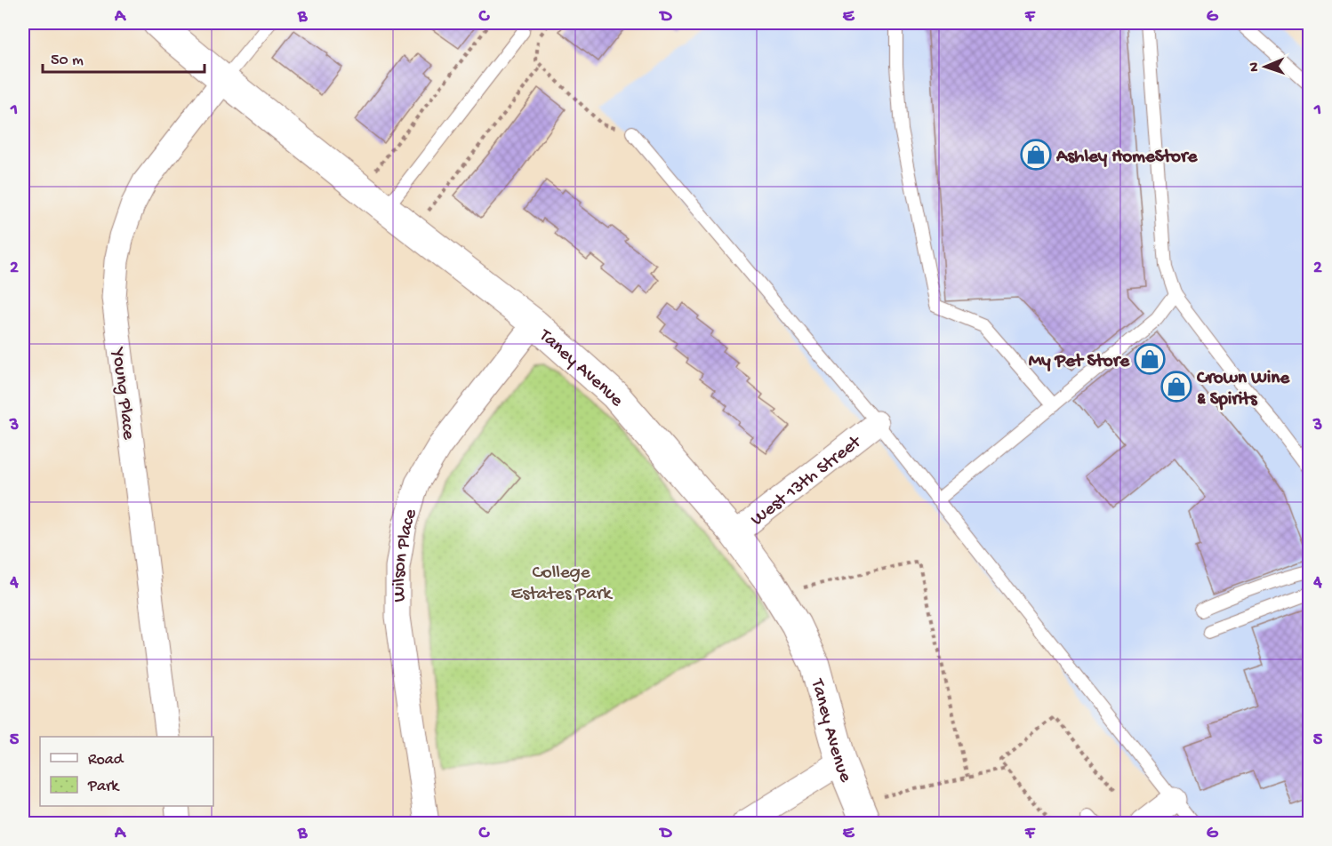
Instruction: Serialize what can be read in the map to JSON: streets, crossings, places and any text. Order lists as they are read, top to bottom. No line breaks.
{"streets":{"street":["Taney Avenue","Young Place","West 13th Street","Wilson Place"]},"crossings":[["Taney Avenue","Young Place"],["Taney Avenue","West 13th Street"],["Taney Avenue","Wilson Place"]],"parks":["College Estates Park"],"places":{"shop":["Ashley HomeStore","My Pet Store","Crown Wine & Spirits"]},"legend":["Road","Park"],"scale_bar":"50 m","north":"left","grid":{"columns":["A","B","C","D","E","F","G"],"rows":["1","2","3","4","5"]}}
